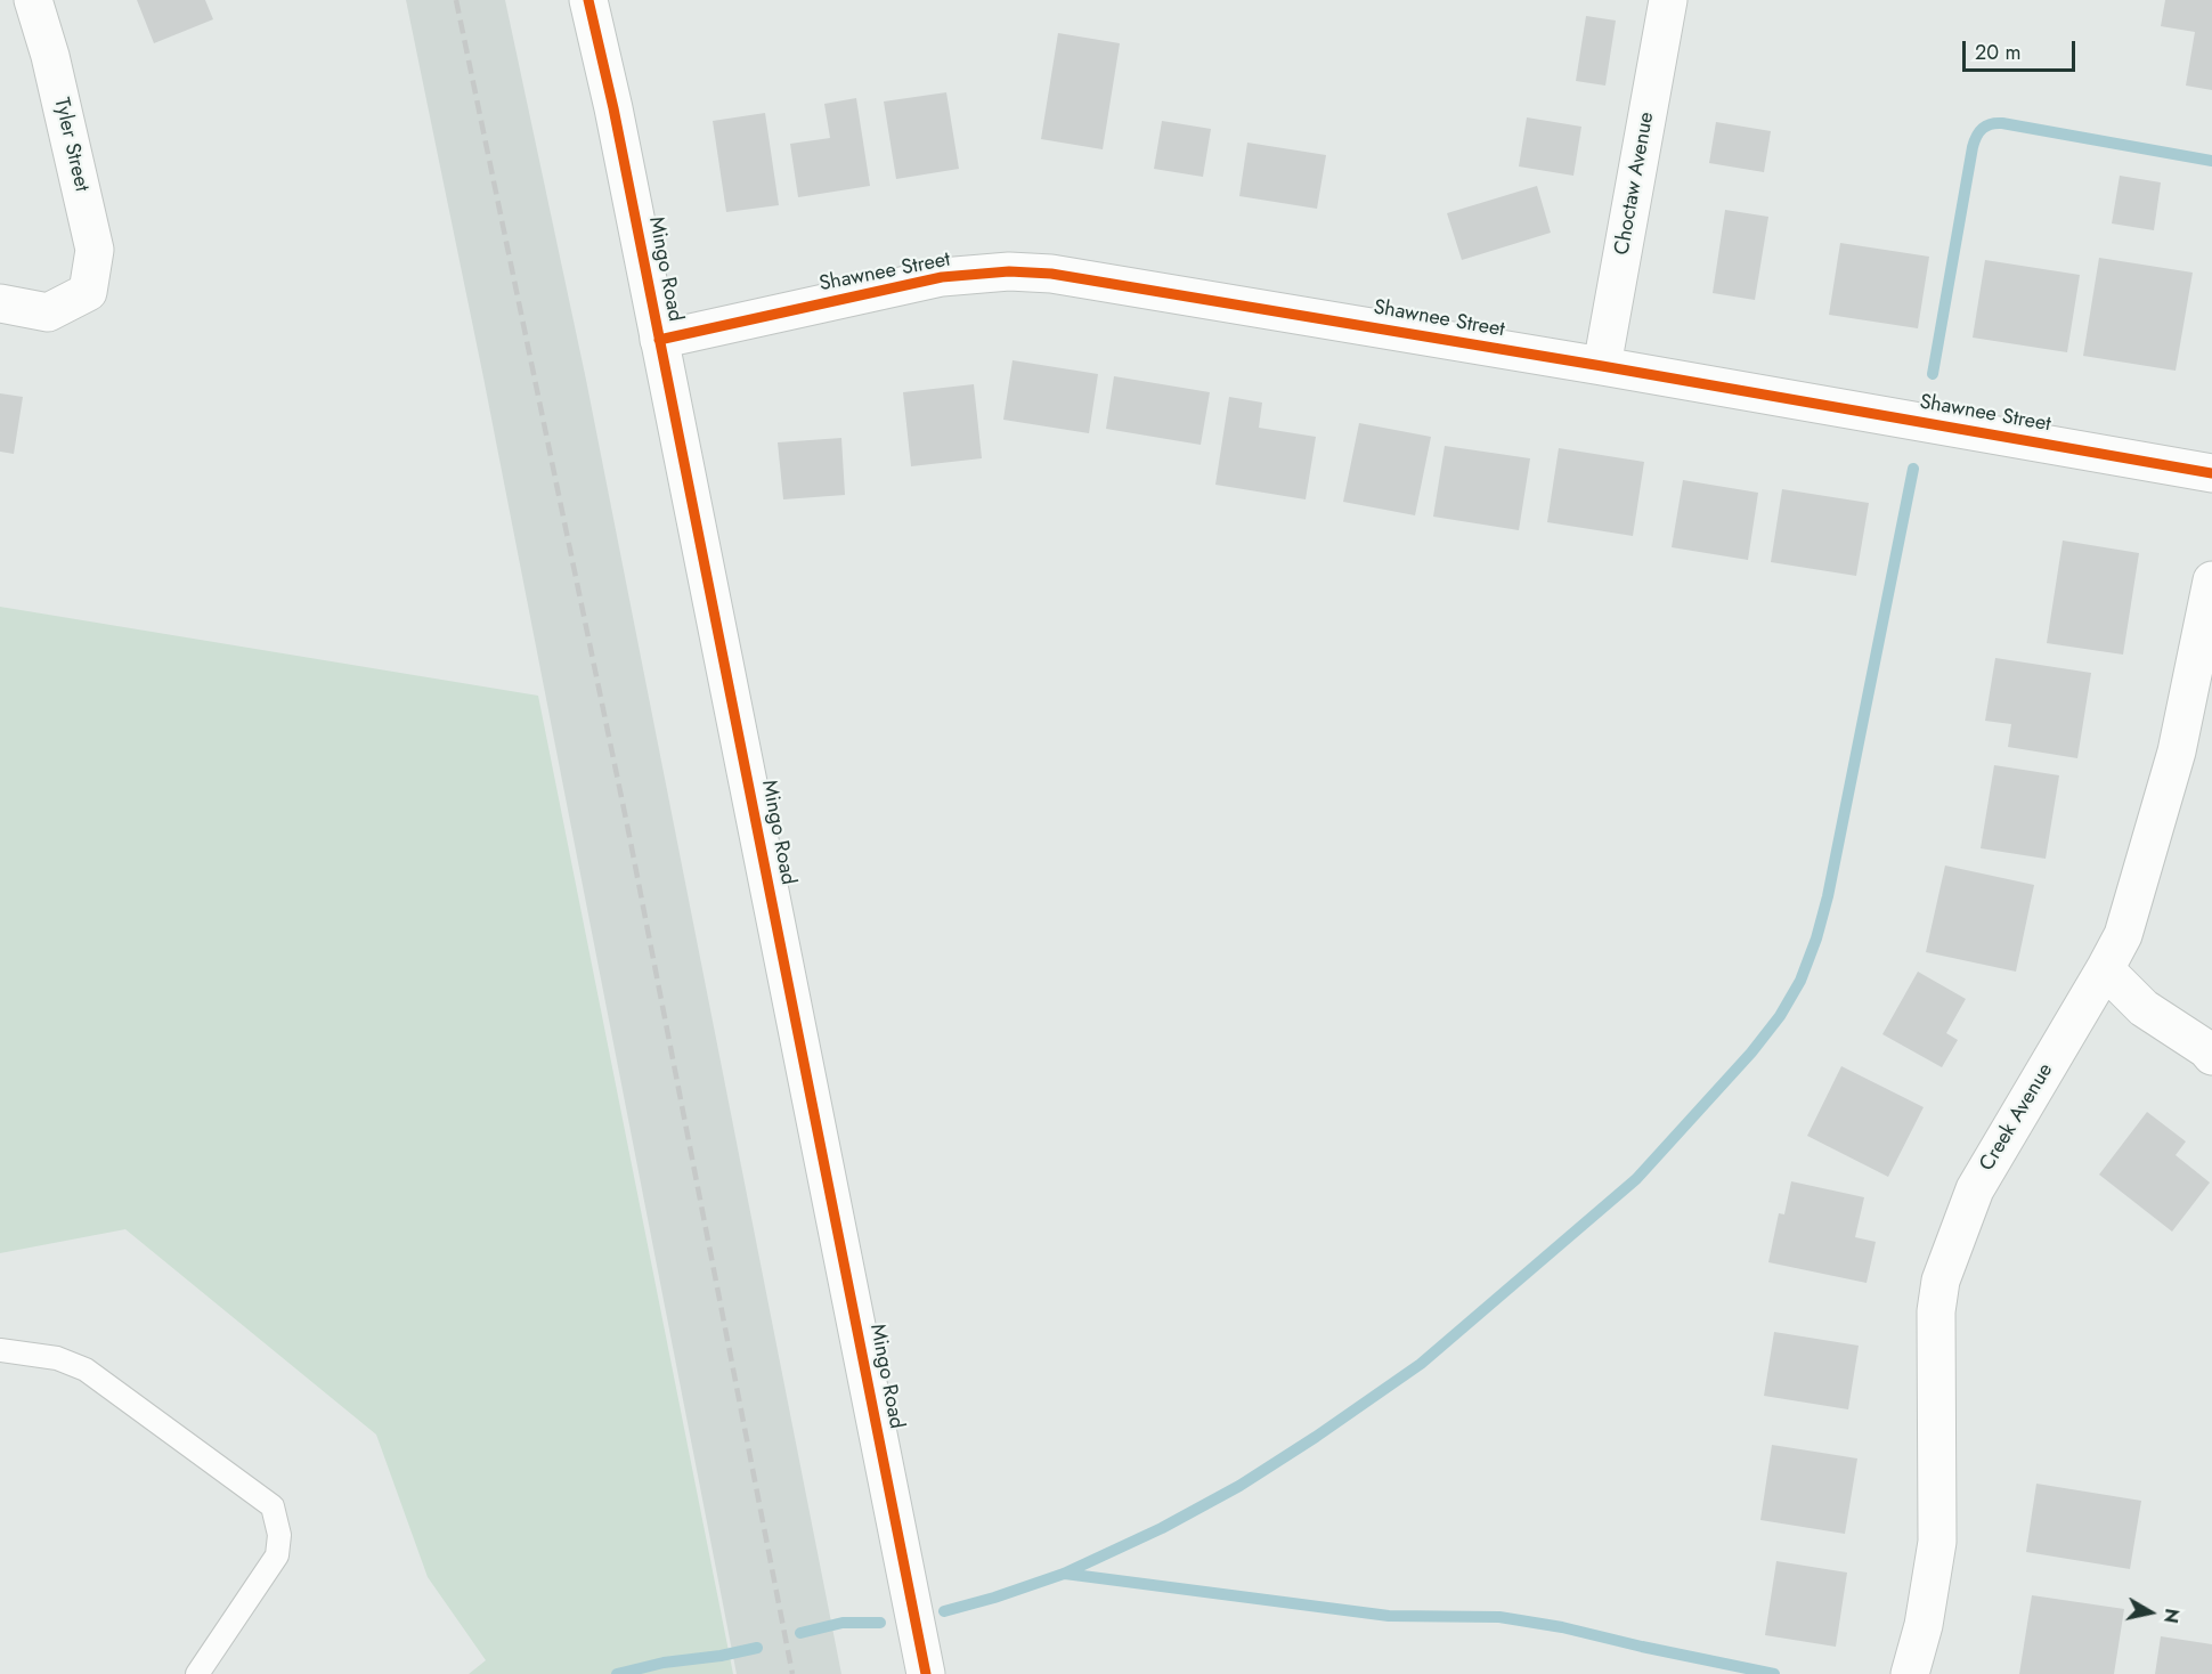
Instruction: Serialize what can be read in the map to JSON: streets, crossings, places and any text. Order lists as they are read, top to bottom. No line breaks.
{"streets":{"street":["Tyler Street","Choctaw Avenue","Mingo Road","Shawnee Street","Creek Avenue"]},"crossings":[["Choctaw Avenue","Shawnee Street"],["Mingo Road","Shawnee Street"]],"scale_bar":"20 m","north":"right"}
